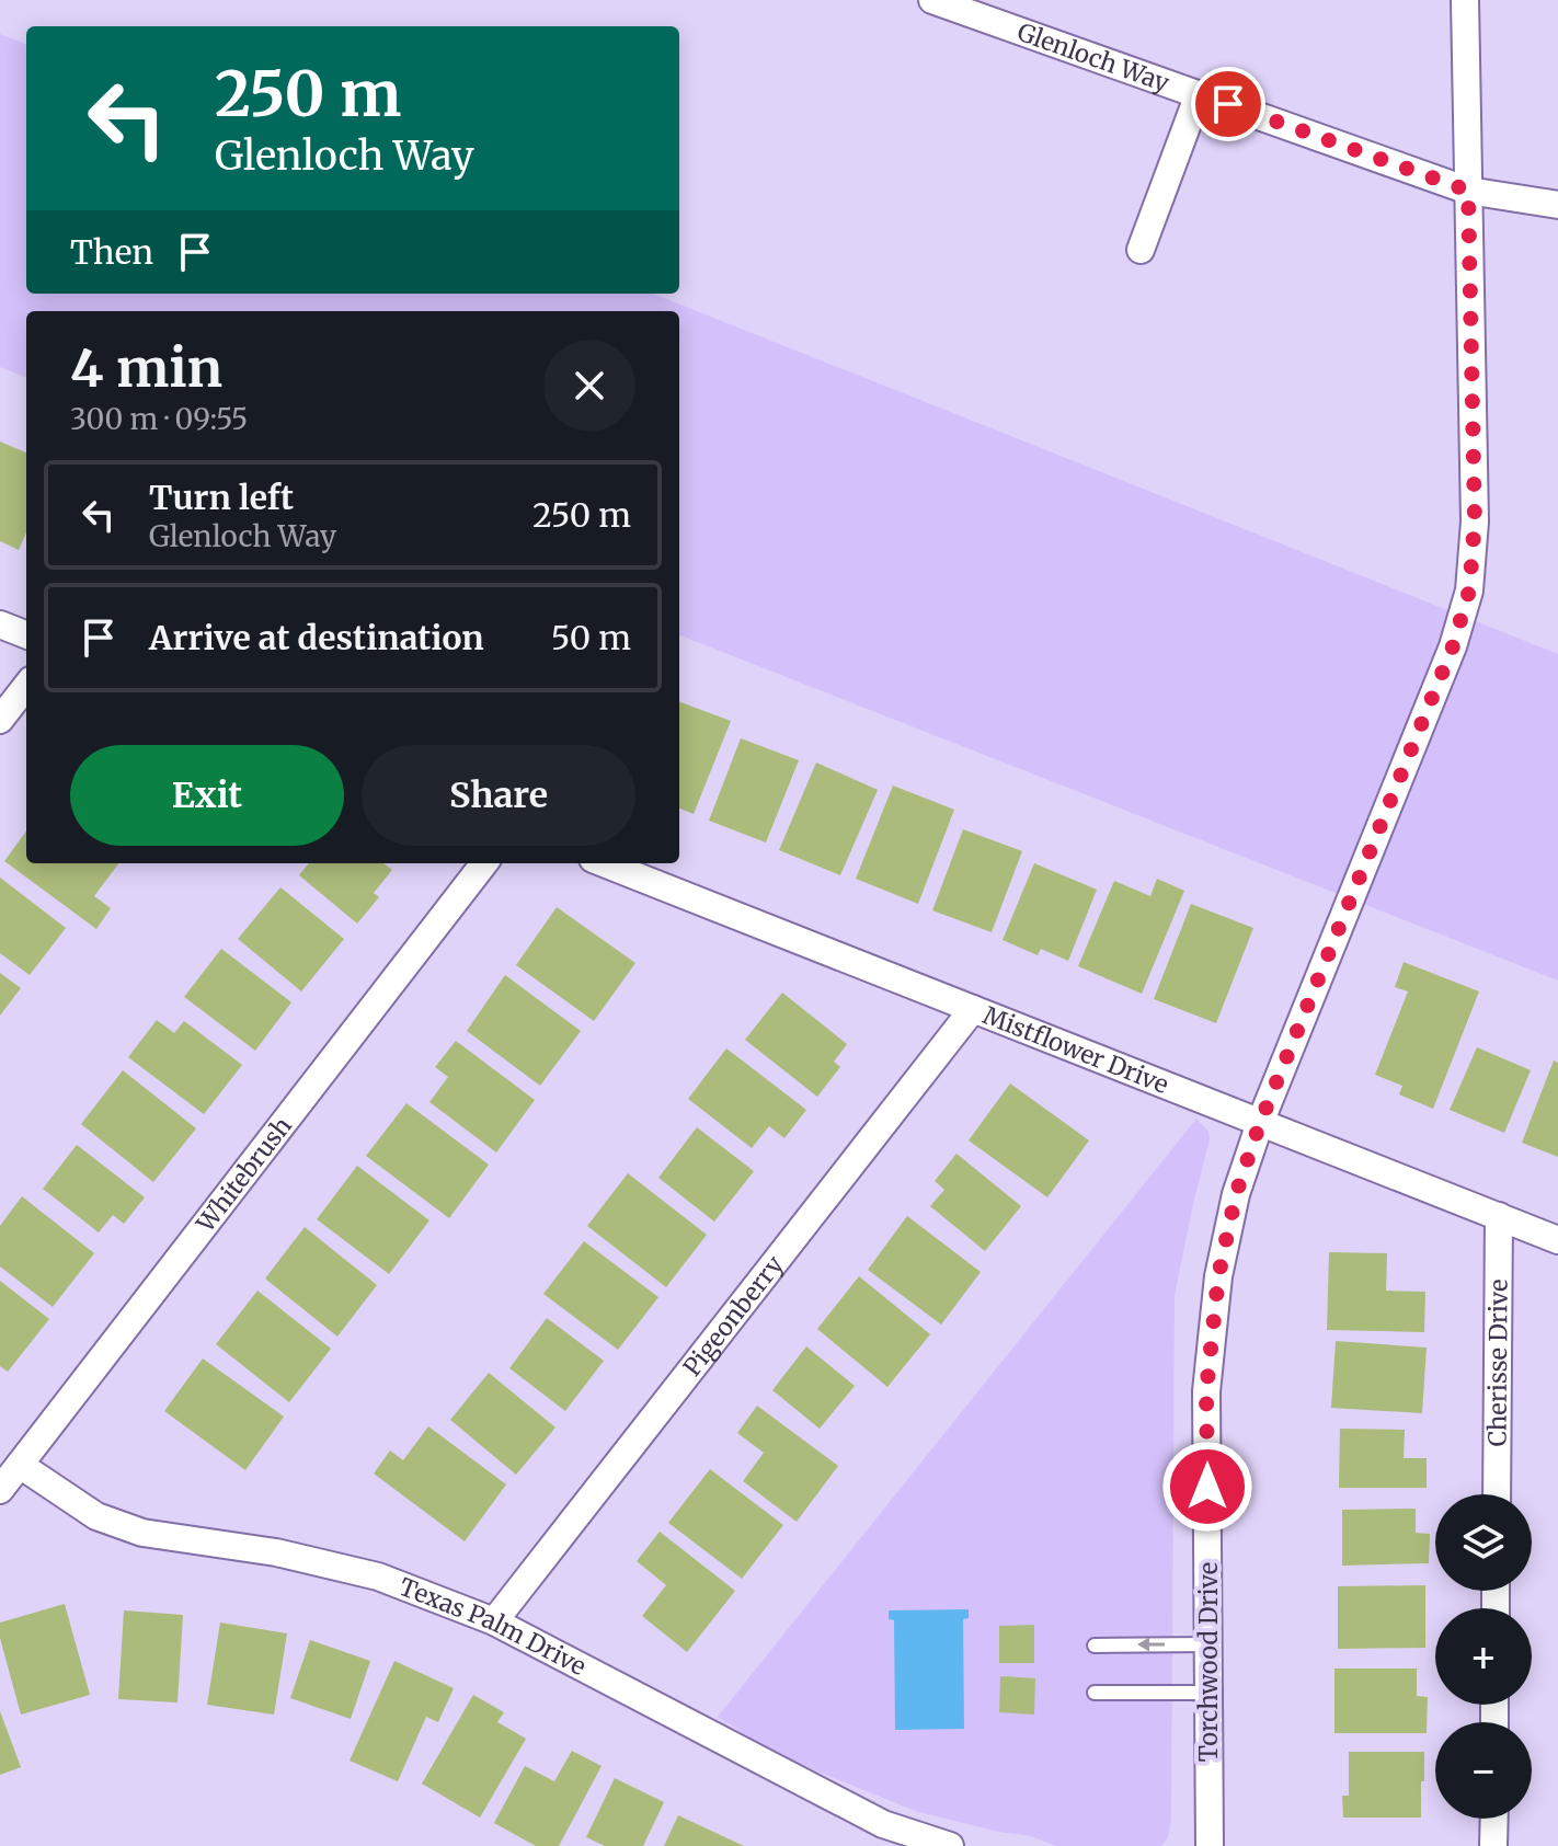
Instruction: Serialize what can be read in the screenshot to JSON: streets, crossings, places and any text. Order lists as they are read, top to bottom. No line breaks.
{"streets":{"street":["Glenloch Way","Mistflower Drive","Whitebrush","Pigeonberry","Cherisse Drive","Texas Palm Drive","Torchwood Drive"]},"crossings":[["Glenloch Way","Torchwood Drive"],["Mistflower Drive","Pigeonberry"],["Mistflower Drive","Cherisse Drive"],["Mistflower Drive","Torchwood Drive"],["Whitebrush","Texas Palm Drive"],["Pigeonberry","Texas Palm Drive"]],"page":{"turn":["250 m","Glenloch Way"],"then":"Then","heading":["4 min","300 m · 09:55"],"list":[{"name":"Turn left","note":"Glenloch Way","value":"250 m"},{"name":"Arrive at destination","value":"50 m"}],"buttons":["Exit","Share"],"map_buttons":["+","−"]}}
